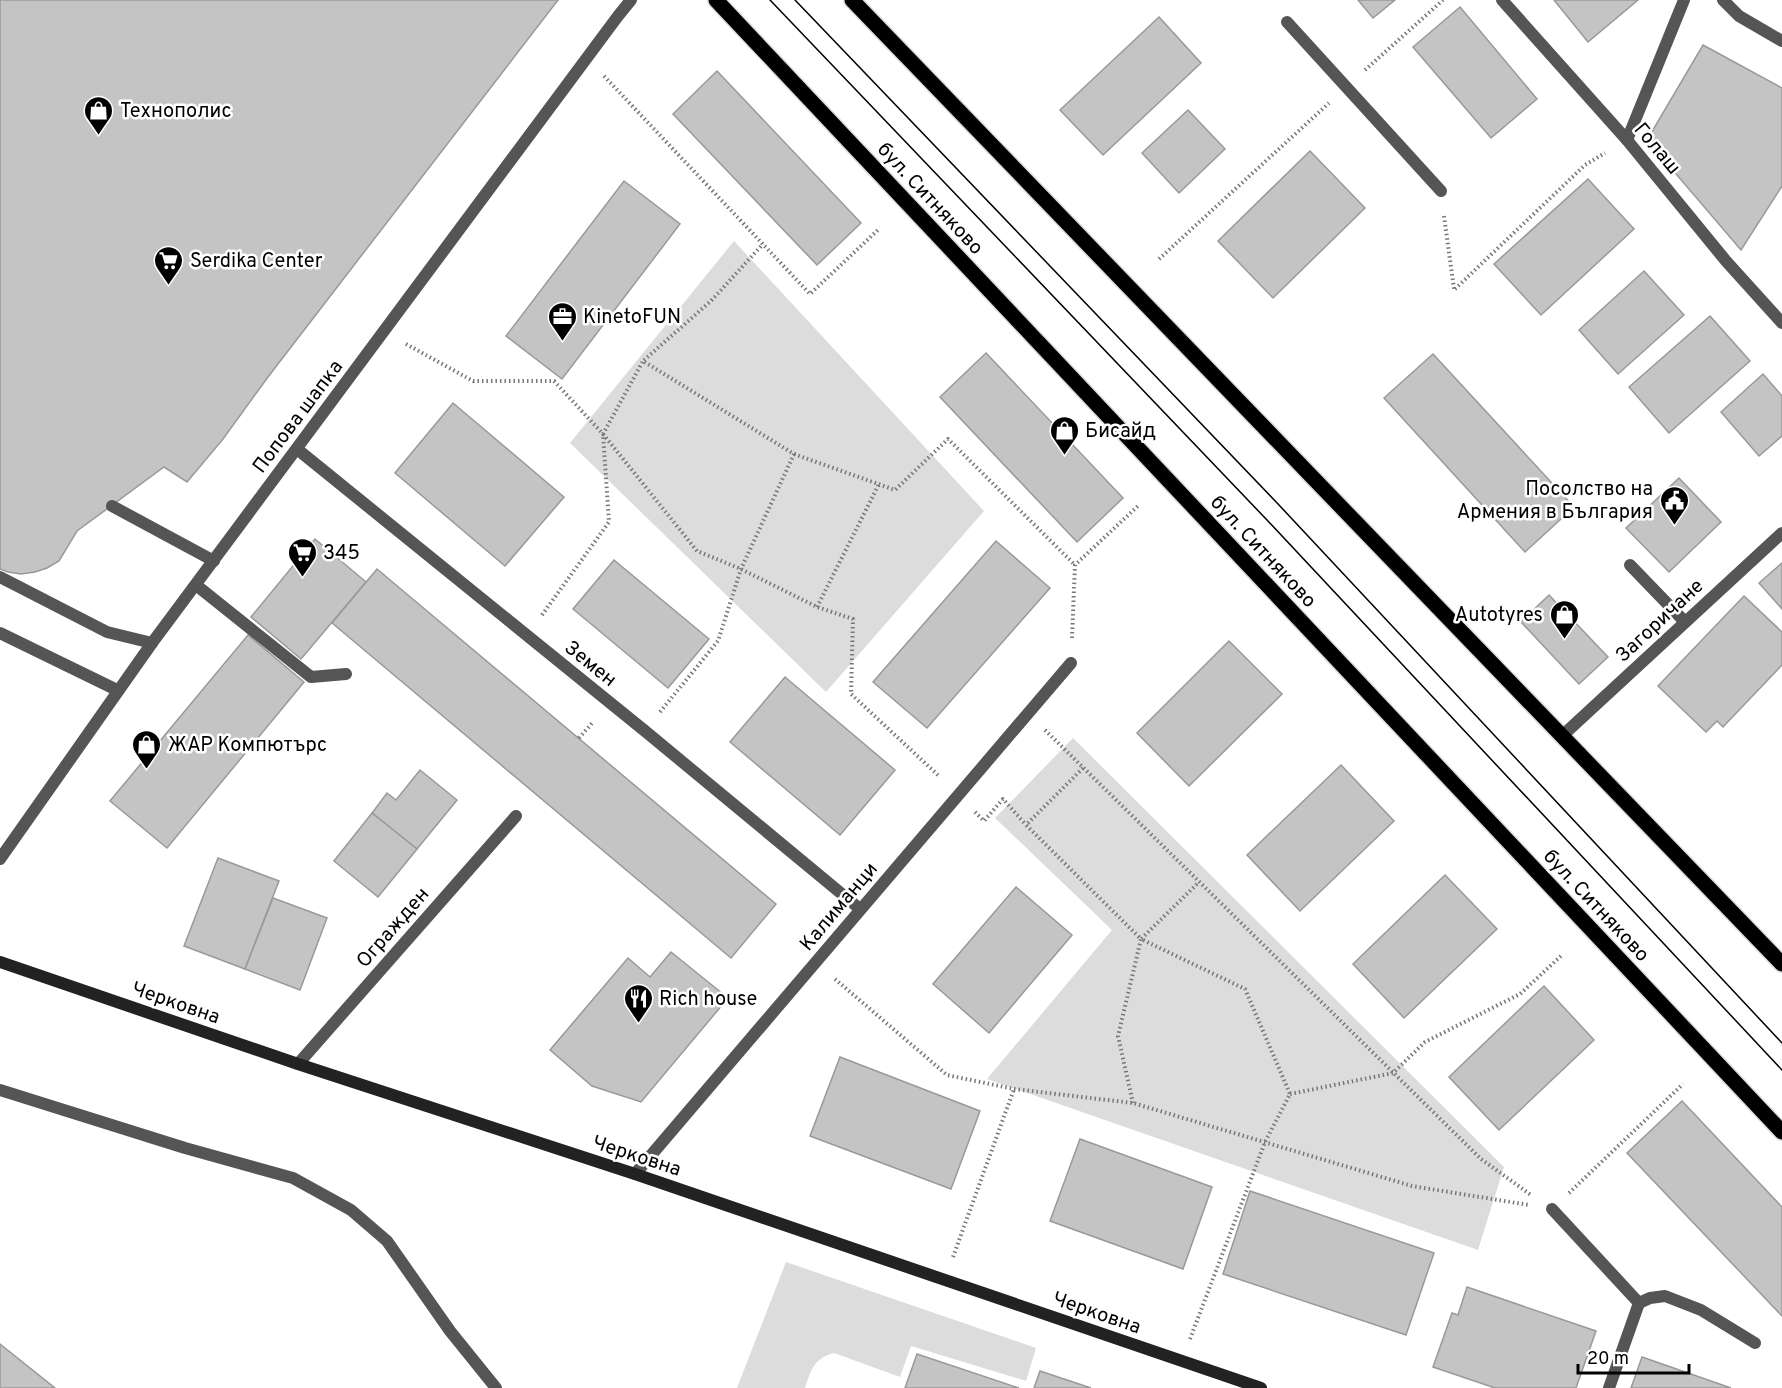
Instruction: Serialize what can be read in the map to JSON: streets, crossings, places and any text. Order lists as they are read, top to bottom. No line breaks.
{"streets":{"main road":["бул. Ситняково"],"street":["Голаш","Попова шапка","Загоричане","Земен","Калиманци","Огражден","Черковна"]},"crossings":[["Попова шапка","Земен"],["Земен","Калиманци"],["Калиманци","Черковна"],["Огражден","Черковна"]],"places":{"shop":["Технополис","Бисайд","Autotyres","ЖАР Компютърс"],"supermarket":["Serdika Center","345"],"office":["KinetoFUN"],"public building":["Посолство на Армения в България"],"restaurant":["Rich house"]},"scale_bar":"20 m"}
